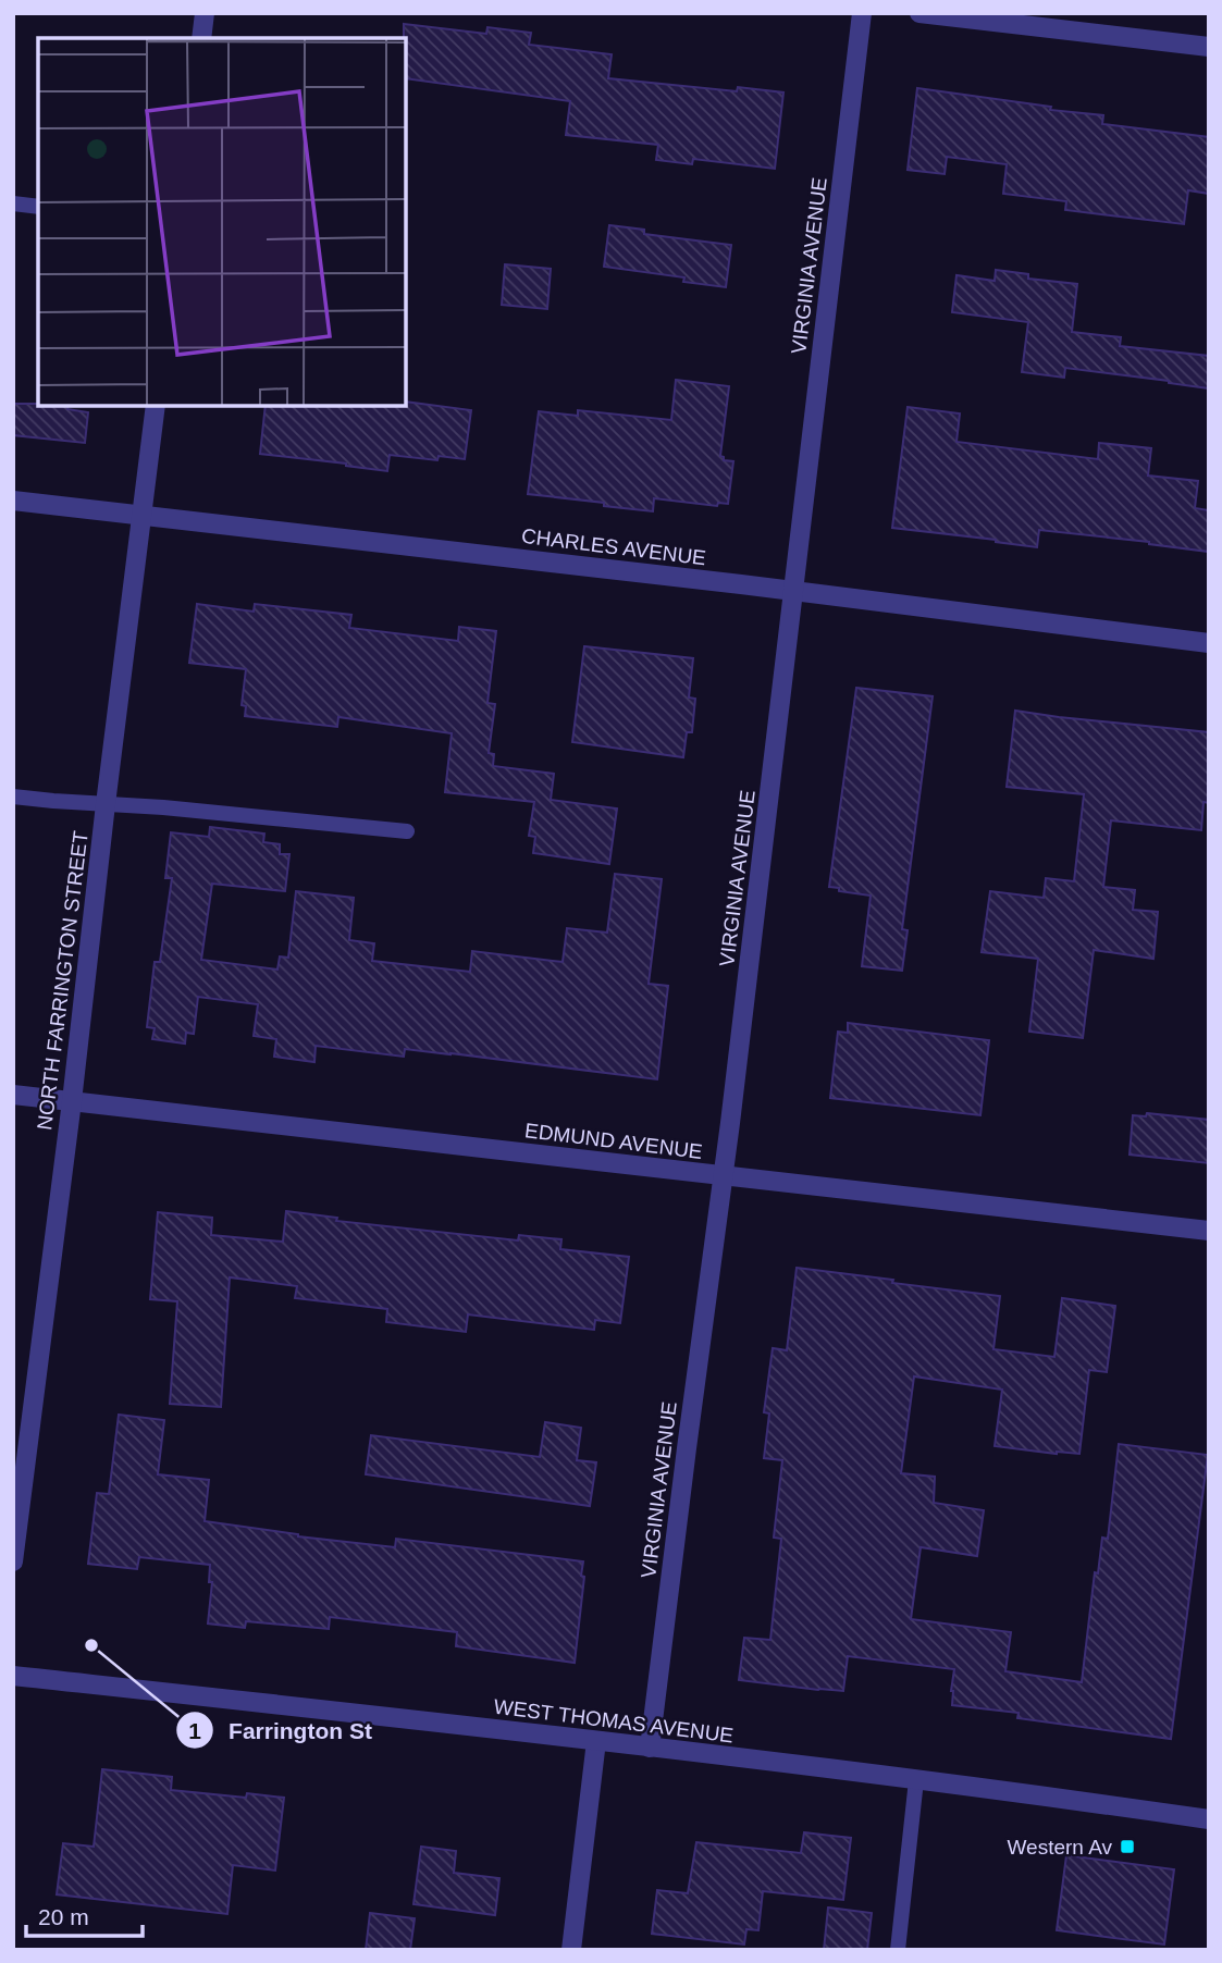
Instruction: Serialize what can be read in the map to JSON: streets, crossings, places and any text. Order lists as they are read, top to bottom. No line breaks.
{"streets":{"street":["VIRGINIA AVENUE","CHARLES AVENUE","NORTH FARRINGTON STREET","EDMUND AVENUE","WEST THOMAS AVENUE"]},"crossings":[["VIRGINIA AVENUE","CHARLES AVENUE"],["VIRGINIA AVENUE","EDMUND AVENUE"],["VIRGINIA AVENUE","WEST THOMAS AVENUE"],["CHARLES AVENUE","NORTH FARRINGTON STREET"],["NORTH FARRINGTON STREET","EDMUND AVENUE"]],"places":{"other":["Farrington St"],"transit":["Western Av"]},"scale_bar":"20 m"}
